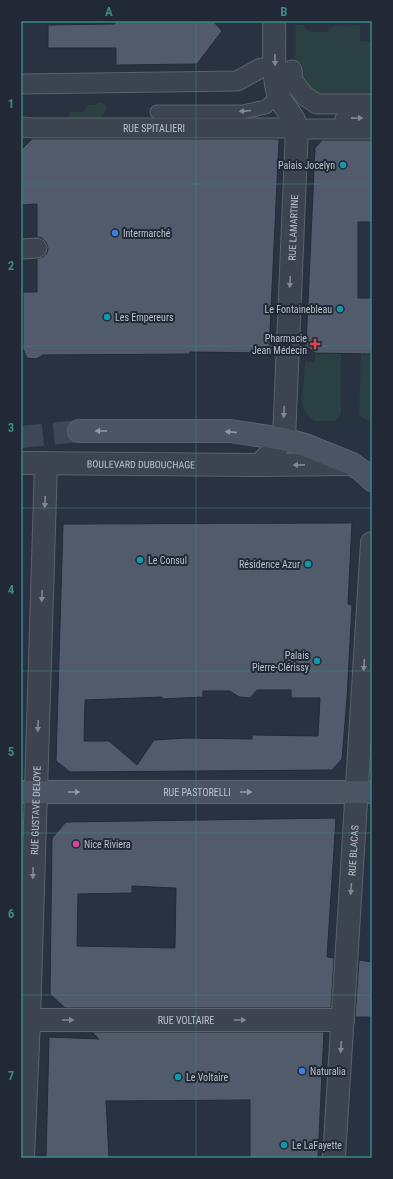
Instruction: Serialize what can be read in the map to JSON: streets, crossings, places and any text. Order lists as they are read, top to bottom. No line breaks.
{"streets":{"main road":["RUE PASTORELLI"],"street":["RUE SPITALIERI","RUE LAMARTINE","BOULEVARD DUBOUCHAGE","RUE GUSTAVE DELOYE","RUE BLACAS","RUE VOLTAIRE"]},"crossings":[["BOULEVARD DUBOUCHAGE","RUE GUSTAVE DELOYE"],["RUE PASTORELLI","RUE GUSTAVE DELOYE"],["RUE PASTORELLI","RUE BLACAS"],["RUE GUSTAVE DELOYE","RUE VOLTAIRE"],["RUE BLACAS","RUE VOLTAIRE"]],"one_way":["RUE LAMARTINE","RUE PASTORELLI","RUE GUSTAVE DELOYE","RUE BLACAS","RUE VOLTAIRE"],"places":{"other":["Palais Jocelyn","Intermarché","Le Fontainebleau","Les Empereurs","Le Consul","Résidence Azur","Palais Pierre-Clérissy","Nice Riviera","Naturalia","Le Voltaire","Le LaFayette"],"health":["Pharmacie Jean Médecin"]},"grid":{"columns":["A","B"],"rows":["1","2","3","4","5","6","7"]}}
